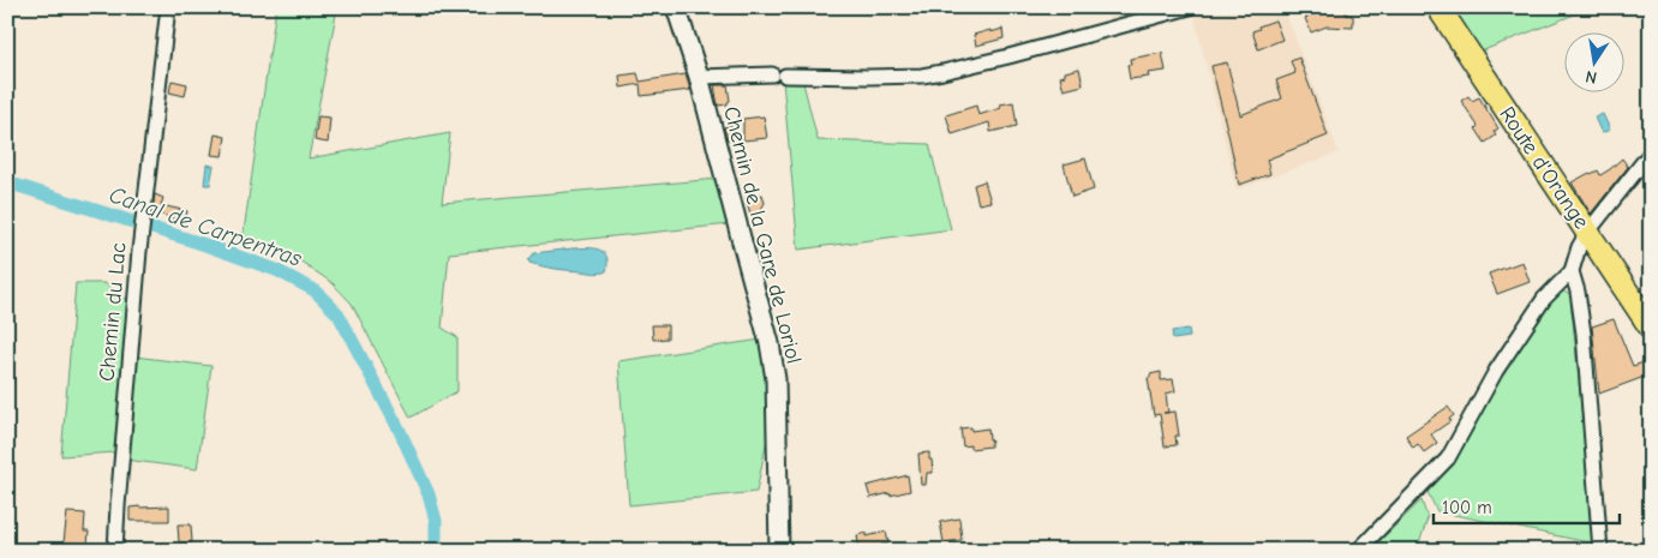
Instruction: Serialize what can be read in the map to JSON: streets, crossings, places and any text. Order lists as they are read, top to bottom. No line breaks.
{"streets":{"main road":["Route d'Orange"],"street":["Chemin de la Gare de Loriol","Chemin du Lac"]},"water":["Canal de Carpentras"],"scale_bar":"100 m","north":"bottom"}
